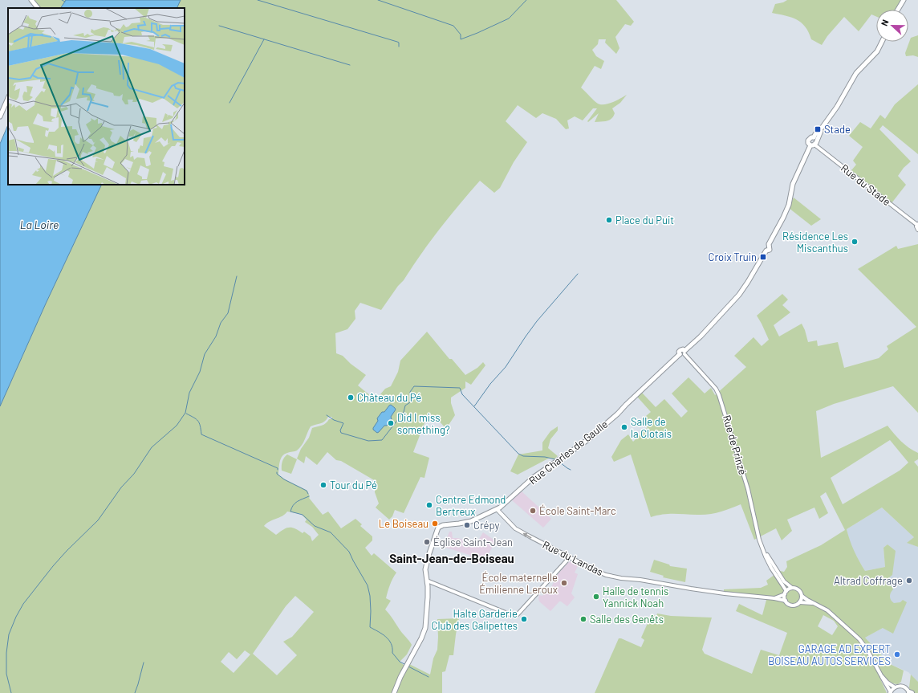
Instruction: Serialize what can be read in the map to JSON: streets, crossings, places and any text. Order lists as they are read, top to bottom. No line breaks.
{"streets":{"main road":["Rue Charles de Gaulle"],"street":["Rue du Stade","Rue de Prinzé","Rue du Landas"]},"crossings":[["Rue du Stade","Rue Charles de Gaulle"],["Rue de Prinzé","Rue Charles de Gaulle"],["Rue de Prinzé","Rue du Landas"],["Rue Charles de Gaulle","Rue du Landas"]],"districts":["Saint-Jean-de-Boiseau"],"water":["La Loire"],"places":{"transit":["Stade","Croix Truin"],"other":["Place du Puit","Résidence Les Miscanthus","Château du Pé","Did I miss something?","Salle de la Clotais","Tour du Pé","Centre Edmond Bertreux","École Saint-Marc","Le Boiseau","Crépy","Église Saint-Jean","Altrad Coffrage","École maternelle Émilienne Leroux","Halle de tennis Yannick Noah","Halte Garderie Club des Galipettes","Salle des Genêts","GARAGE AD EXPERT BOISEAU AUTOS SERVICES"]},"north":"left"}
